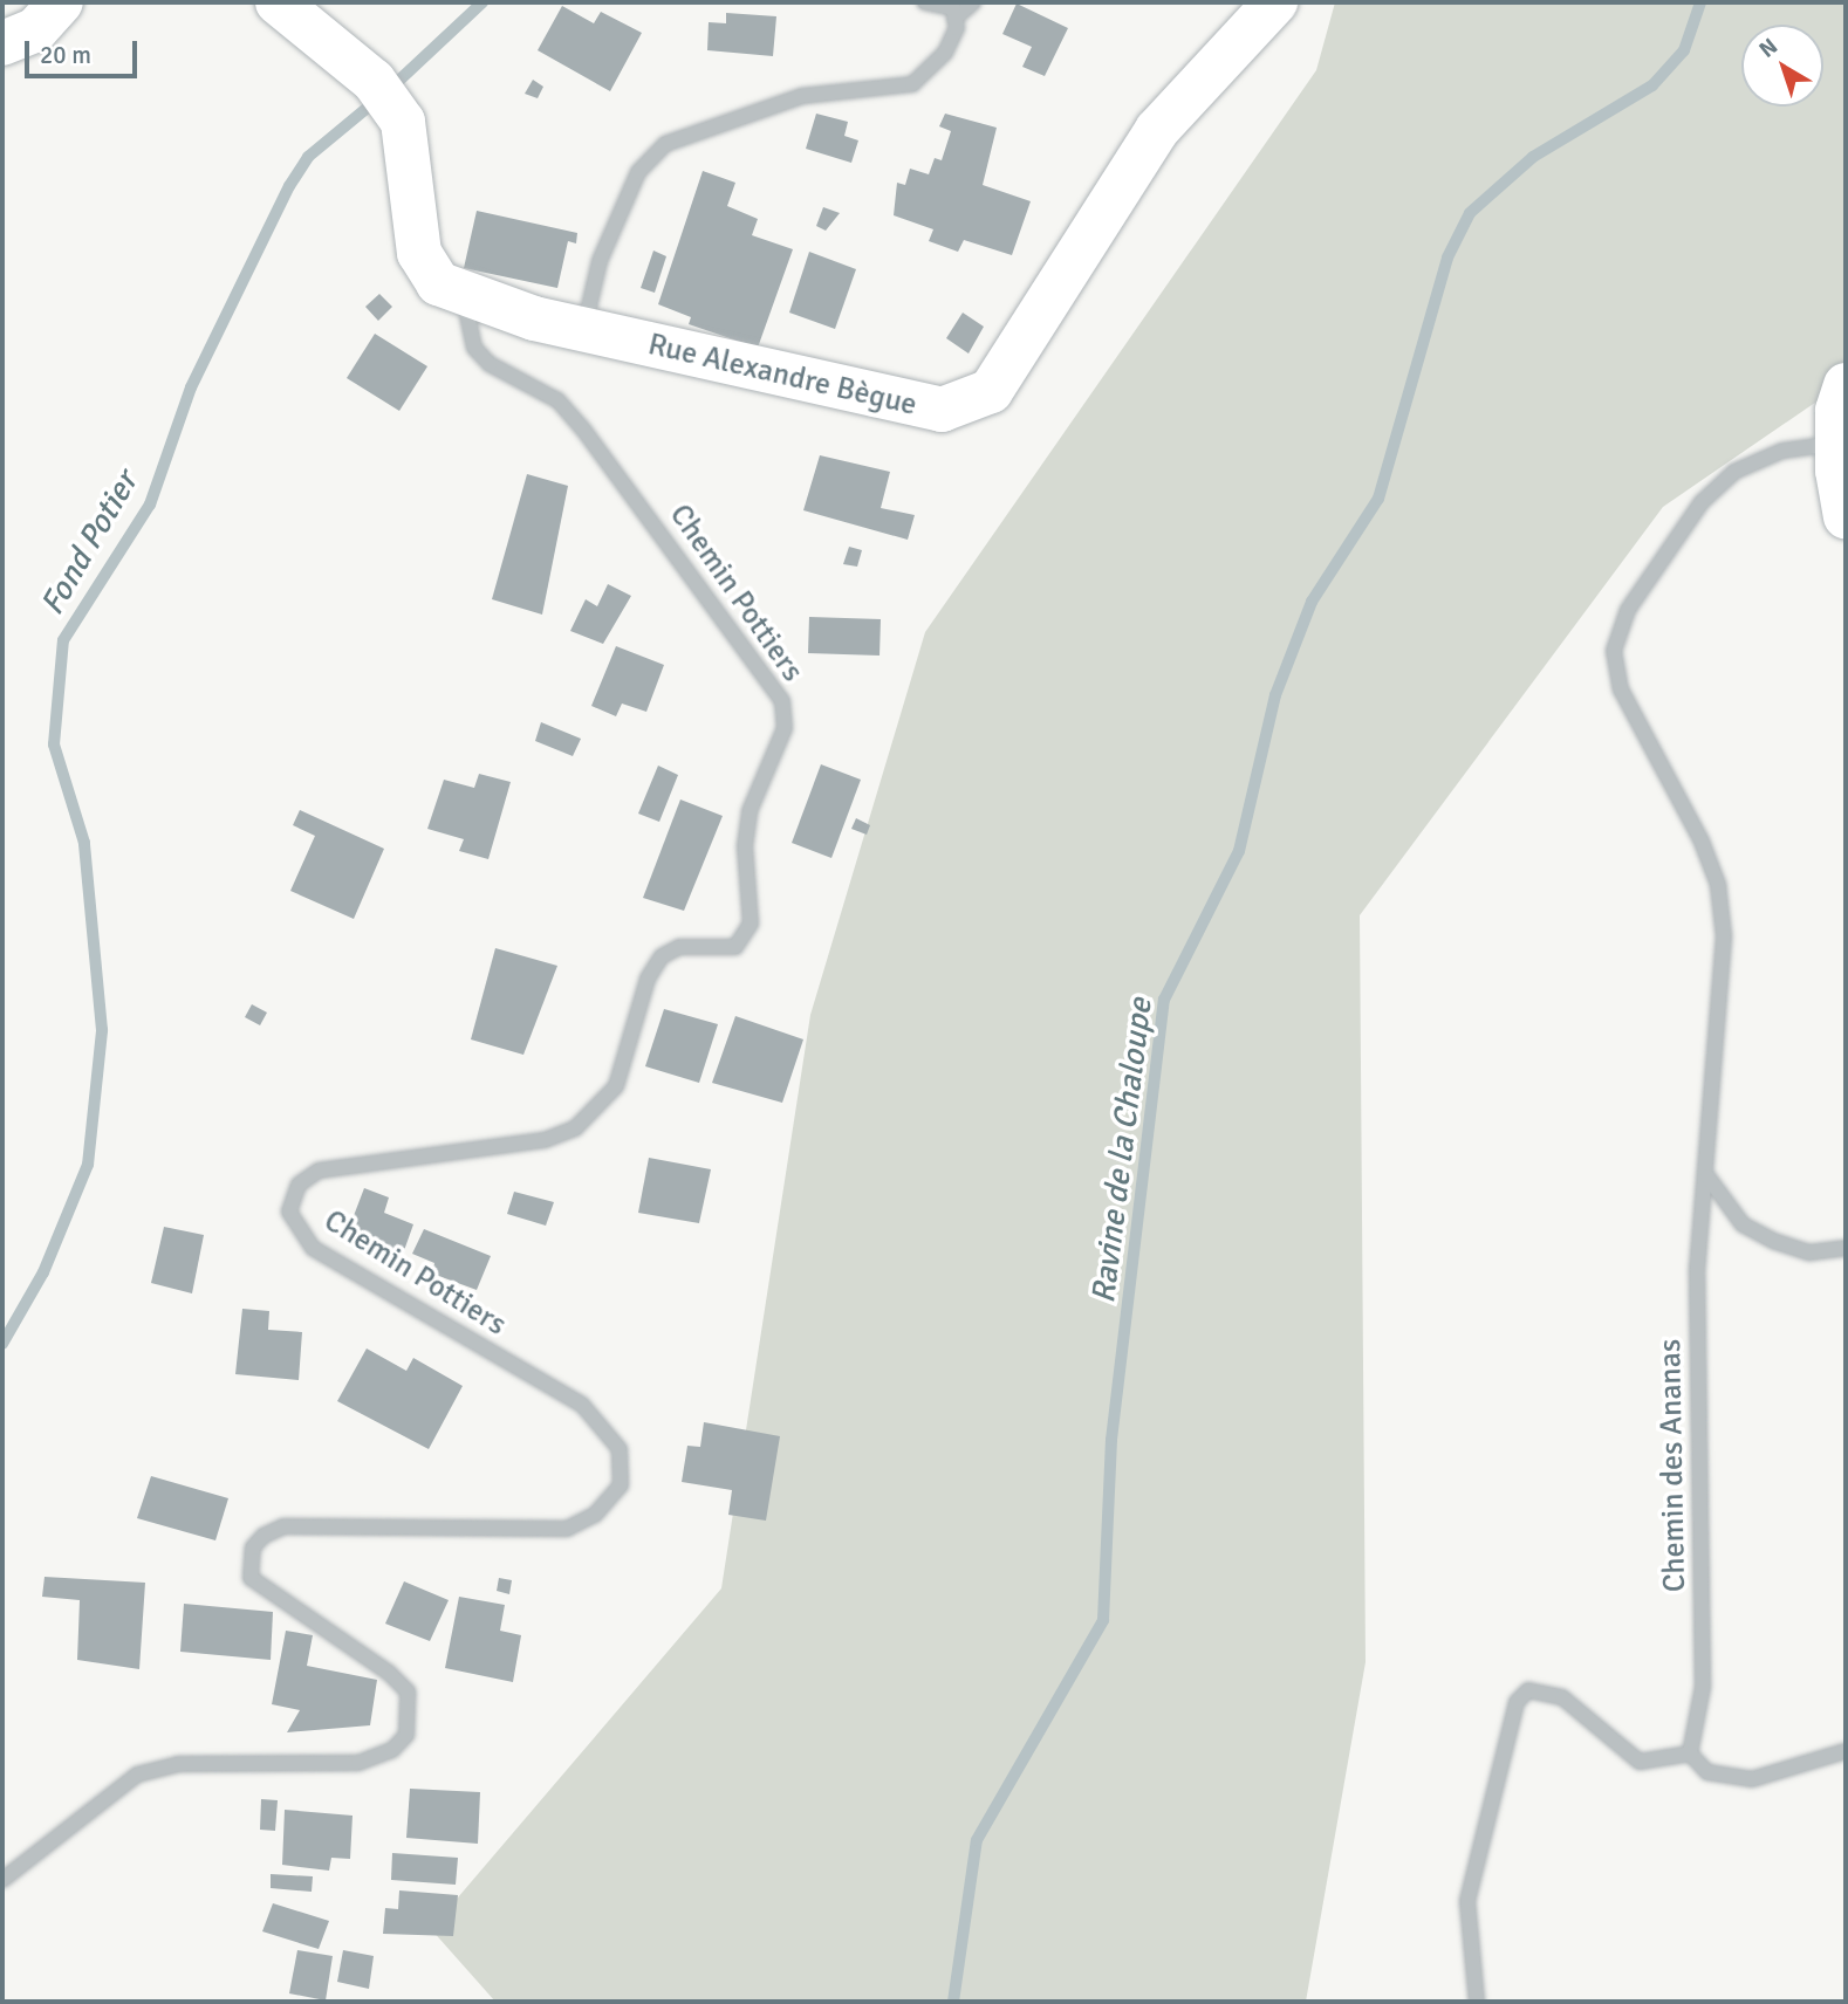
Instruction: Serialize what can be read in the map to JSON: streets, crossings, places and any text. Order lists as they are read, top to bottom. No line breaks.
{"streets":{"main road":["Rue Alexandre Bègue"],"street":["Chemin Pottiers","Chemin des Ananas"]},"crossings":[["Rue Alexandre Bègue","Chemin Pottiers"]],"water":["Fond Potier","Ravine de la Chaloupe"],"scale_bar":"20 m","north":"top left"}
